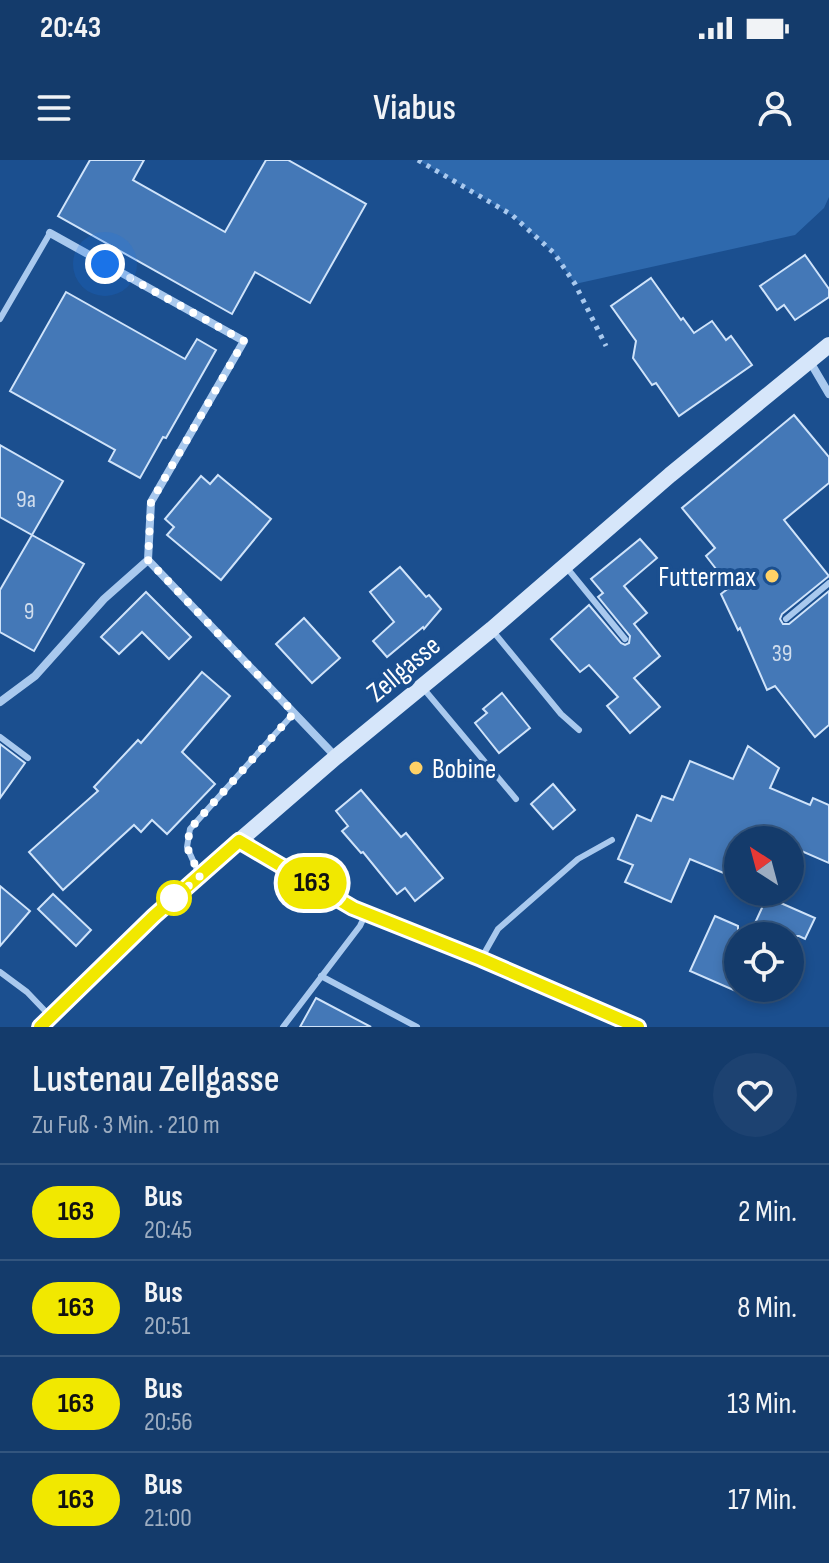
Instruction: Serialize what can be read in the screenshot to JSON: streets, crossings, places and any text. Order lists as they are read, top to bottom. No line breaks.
{"streets":{"main road":["Zellgasse"]},"places":["Futtermax","Bobine"],"lines":["bus line 163"],"house_numbers":["9a","9","39"],"north":"top left","page":{"status":"20:43","header":"Viabus","on_map":"163","heading":["Lustenau Zellgasse","Zu Fuß · 3 Min. · 210 m"],"list":[{"mark":"163","name":"Bus","note":"20:45","value":"2 Min."},{"mark":"163","name":"Bus","note":"20:51","value":"8 Min."},{"mark":"163","name":"Bus","note":"20:56","value":"13 Min."},{"mark":"163","name":"Bus","note":"21:00","value":"17 Min."}]}}
